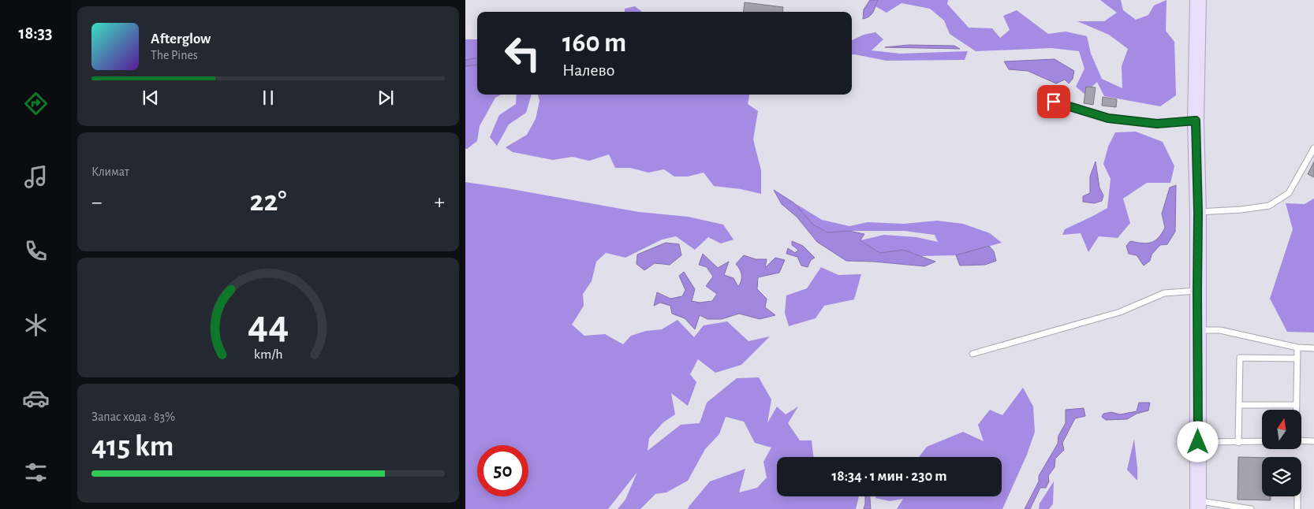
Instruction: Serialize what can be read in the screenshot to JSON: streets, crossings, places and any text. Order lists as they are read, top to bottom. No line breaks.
{"north":"top","page":{"tabs":"18:33","turn":["160 m","Налево"],"song":["Afterglow","The Pines"],"tile":["Климат",["Запас хода · 83%","415 km"]],"heat":["−","22°","+"],"limit":"50","trip":"18:34 · 1 мин · 230 m","gauge":["44","km/h"]}}
